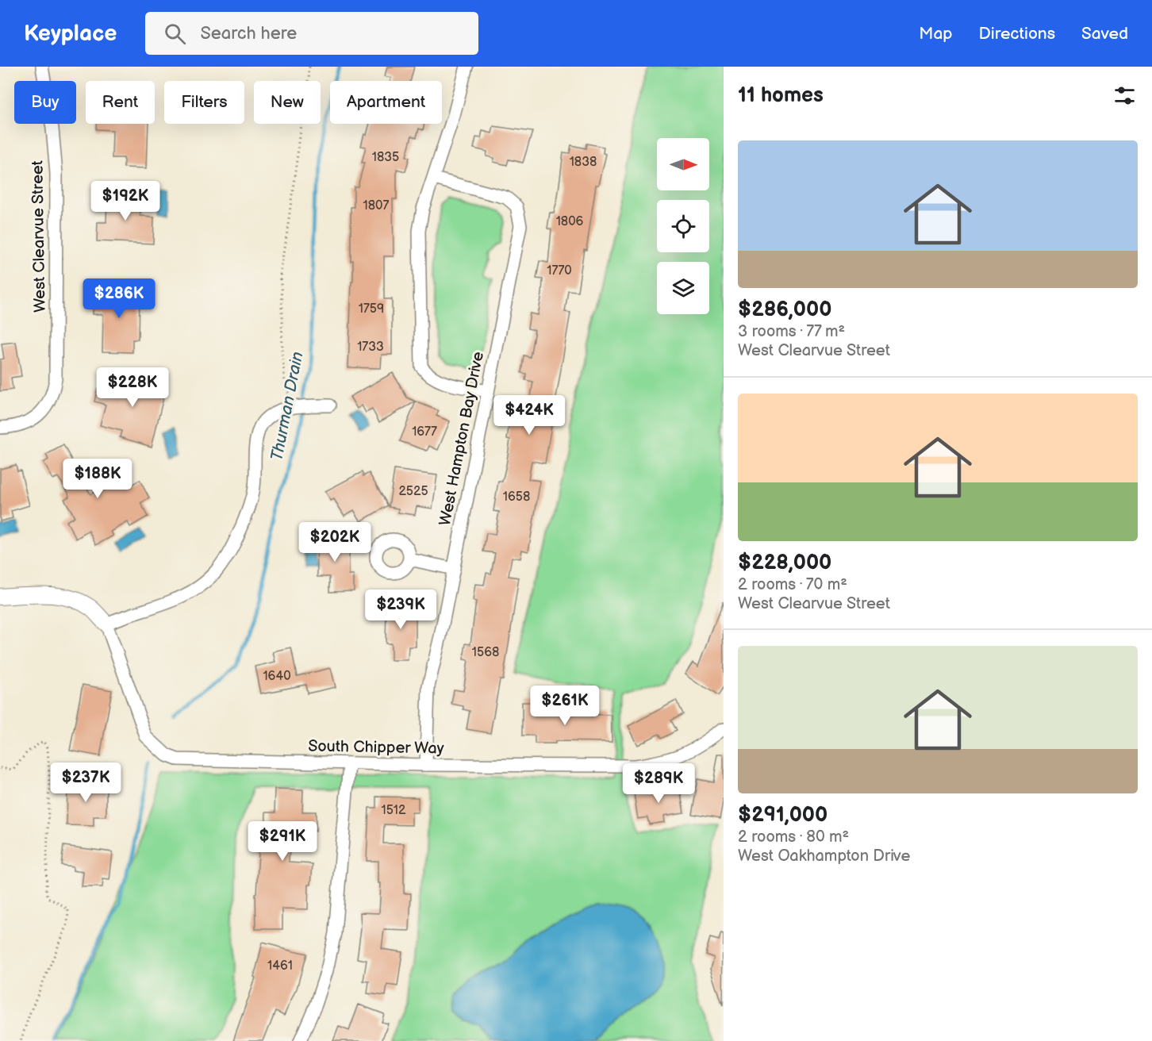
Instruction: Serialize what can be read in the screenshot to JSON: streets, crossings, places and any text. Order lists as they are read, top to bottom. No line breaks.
{"streets":{"street":["West Clearvue Street","West Hampton Bay Drive","South Chipper Way"]},"crossings":[["West Hampton Bay Drive","South Chipper Way"]],"water":["Thurman Drain"],"house_numbers":["1835","1838","1807","1806","1770","1759","1733","1677","2525","1658","1568","1640","1512","1461"],"north":"right","page":{"header":"Keyplace","search":"Search here","nav":["Map","Directions","Saved"],"heading":"11 homes","chip":["Buy","Rent","Filters","New","Apartment"],"list":[{"name":"$286,000","note":"3 rooms · 77 m² · West Clearvue Street"},{"name":"$228,000","note":"2 rooms · 70 m² · West Clearvue Street"},{"name":"$291,000","note":"2 rooms · 80 m² · West Oakhampton Drive"}],"price":["$192K","$286K","$228K","$424K","$188K","$202K","$239K","$261K","$237K","$289K","$291K"]}}
